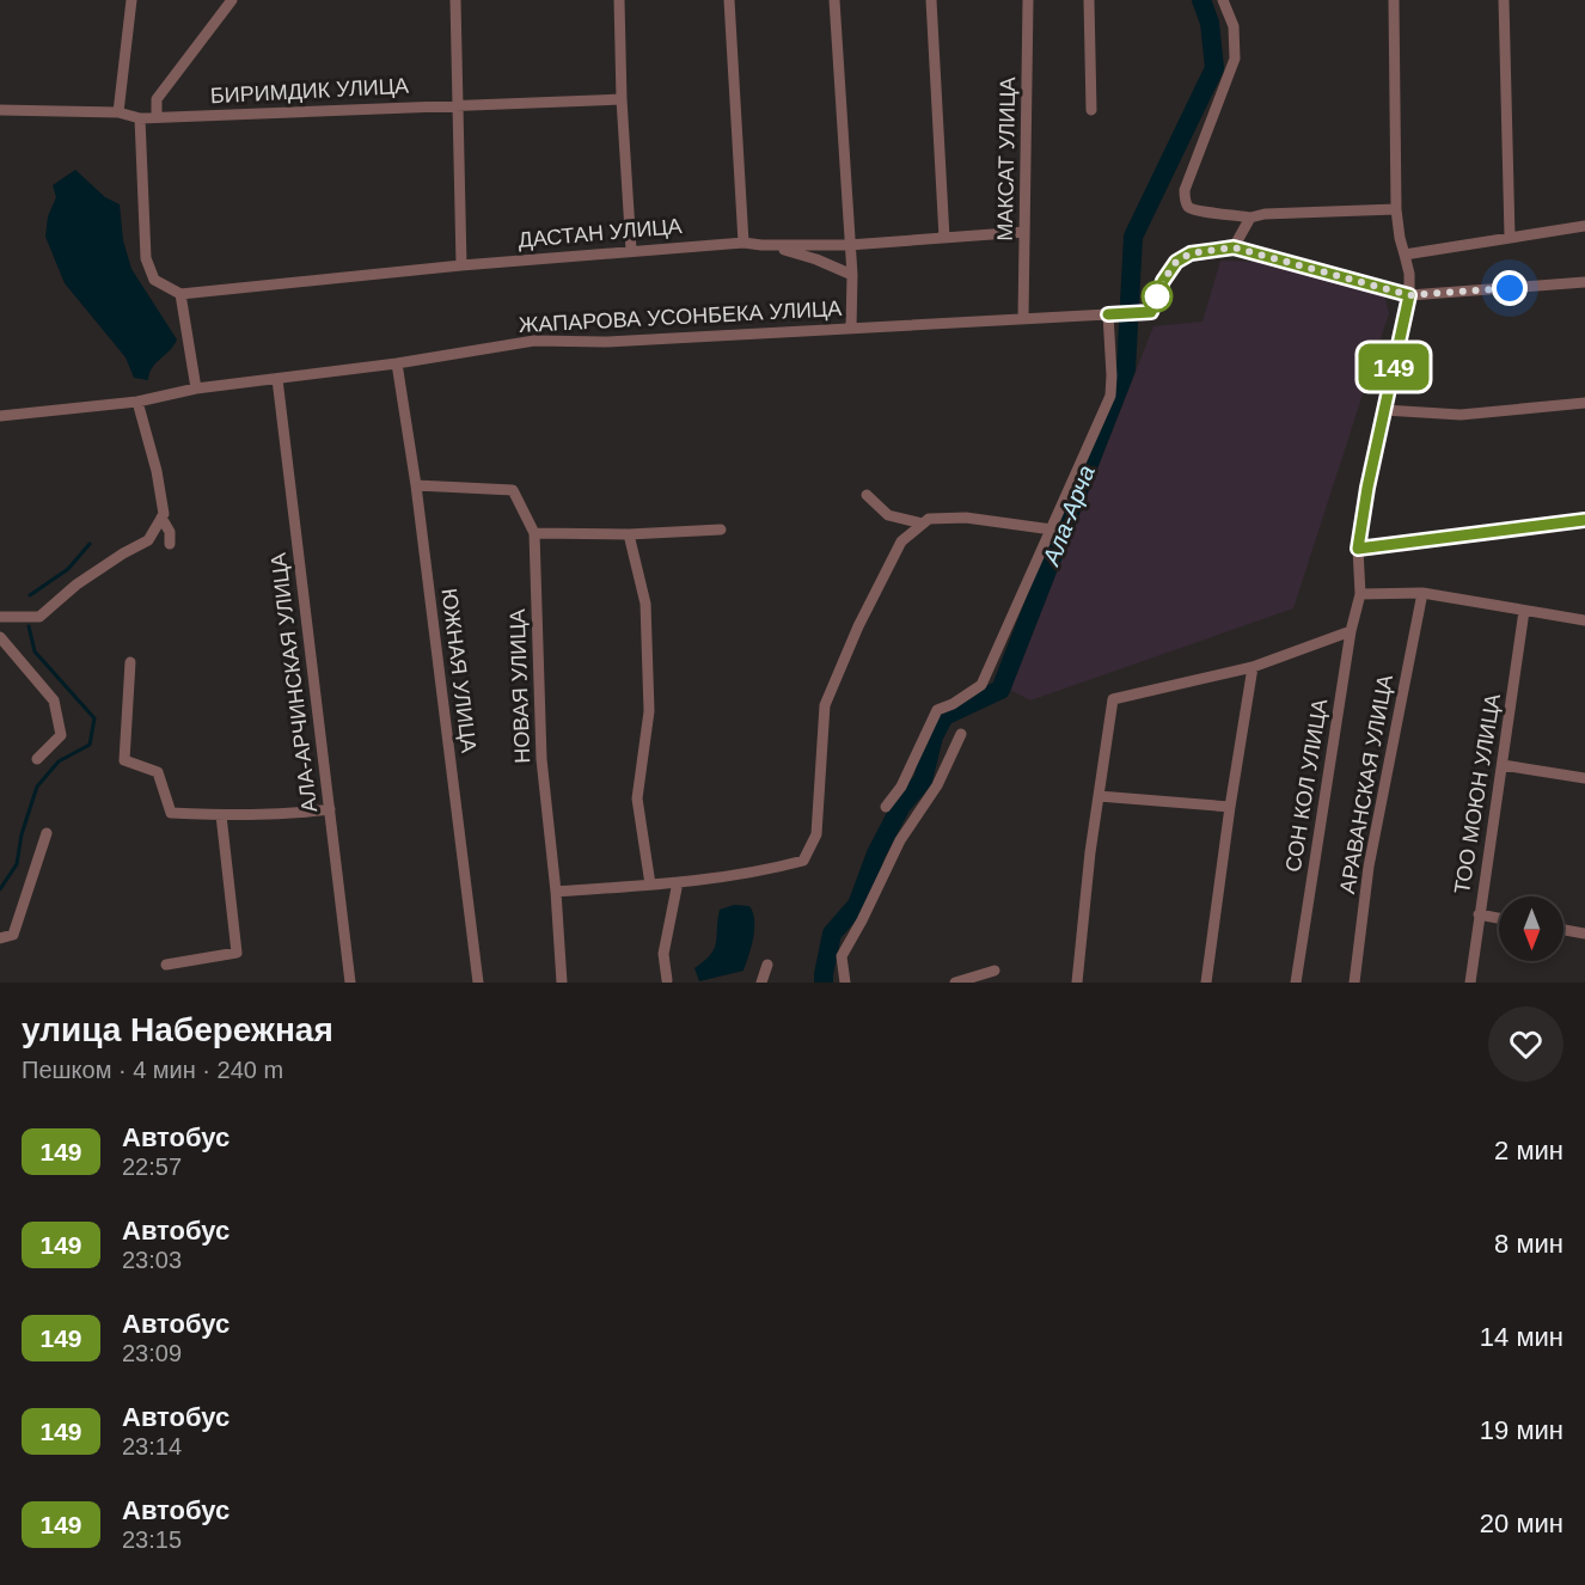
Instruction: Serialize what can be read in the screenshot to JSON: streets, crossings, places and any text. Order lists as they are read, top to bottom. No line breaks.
{"streets":{"street":["БИРИМДИК УЛИЦА","МАКСАТ УЛИЦА","ДАСТАН УЛИЦА","ЖАПАРОВА УСОНБЕКА УЛИЦА","ЮЖНАЯ УЛИЦА","АЛА-АРЧИНСКАЯ УЛИЦА","НОВАЯ УЛИЦА","АРАВАНСКАЯ УЛИЦА","СОН КОЛ УЛИЦА","ТОО МОЮН УЛИЦА"]},"crossings":[["МАКСАТ УЛИЦА","ДАСТАН УЛИЦА"],["МАКСАТ УЛИЦА","ЖАПАРОВА УСОНБЕКА УЛИЦА"],["ЖАПАРОВА УСОНБЕКА УЛИЦА","ЮЖНАЯ УЛИЦА"],["ЖАПАРОВА УСОНБЕКА УЛИЦА","АЛА-АРЧИНСКАЯ УЛИЦА"],["ЮЖНАЯ УЛИЦА","НОВАЯ УЛИЦА"]],"water":["Ала-Арча"],"lines":["bus line 149"],"north":"bottom","page":{"on_map":"149","heading":["улица Набережная","Пешком · 4 мин · 240 m"],"list":[{"mark":"149","name":"Автобус","note":"22:57","value":"2 мин"},{"mark":"149","name":"Автобус","note":"23:03","value":"8 мин"},{"mark":"149","name":"Автобус","note":"23:09","value":"14 мин"},{"mark":"149","name":"Автобус","note":"23:14","value":"19 мин"},{"mark":"149","name":"Автобус","note":"23:15","value":"20 мин"}]}}
